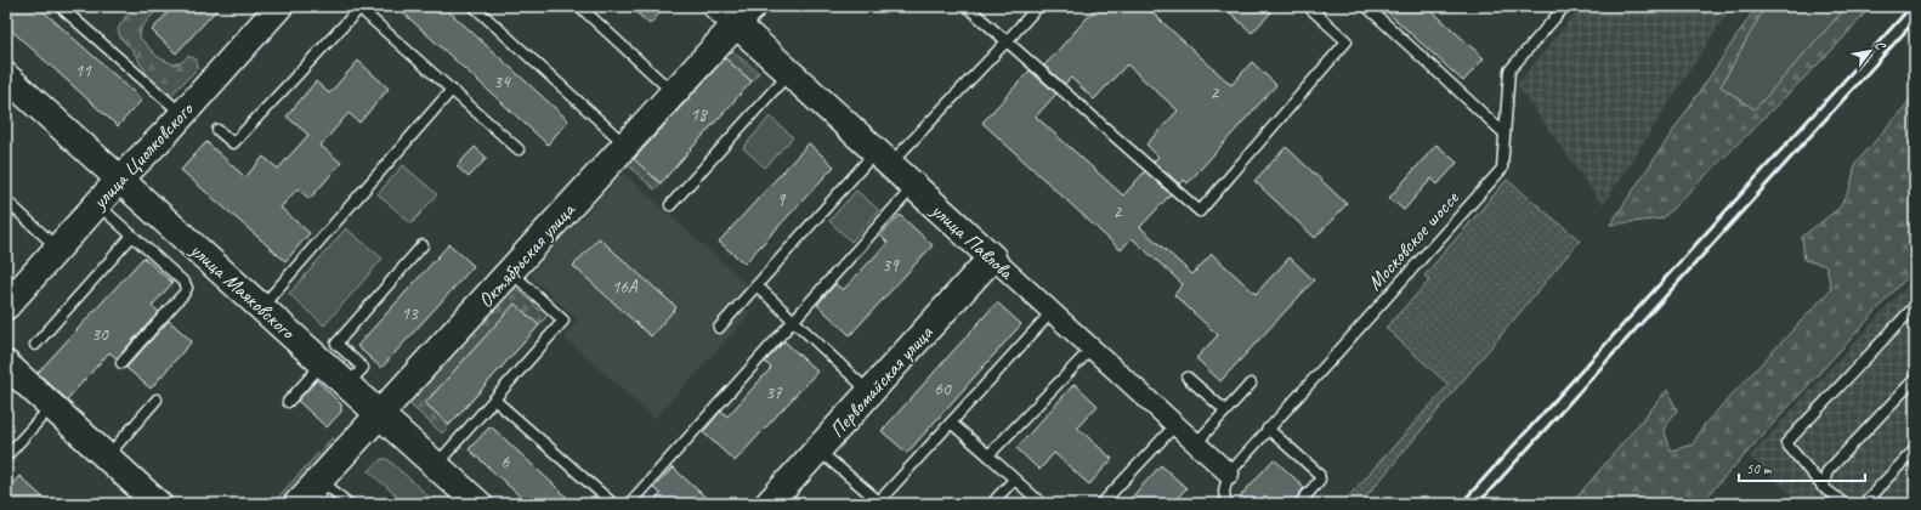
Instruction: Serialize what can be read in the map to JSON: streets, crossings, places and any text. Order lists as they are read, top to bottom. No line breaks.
{"streets":{"street":["улица Циолковского","улица Павлова","Октябрьская улица","улица Маяковского","Первомайская улица"],"lane":["Московское шоссе"]},"crossings":[["улица Циолковского","улица Маяковского"],["улица Павлова","Московское шоссе"],["улица Павлова","Октябрьская улица"],["улица Павлова","Первомайская улица"],["Октябрьская улица","улица Маяковского"]],"house_numbers":["11","34","2","18","9","2","39","16А","13","30","60","37","6"],"scale_bar":"50 m","north":"top right"}
